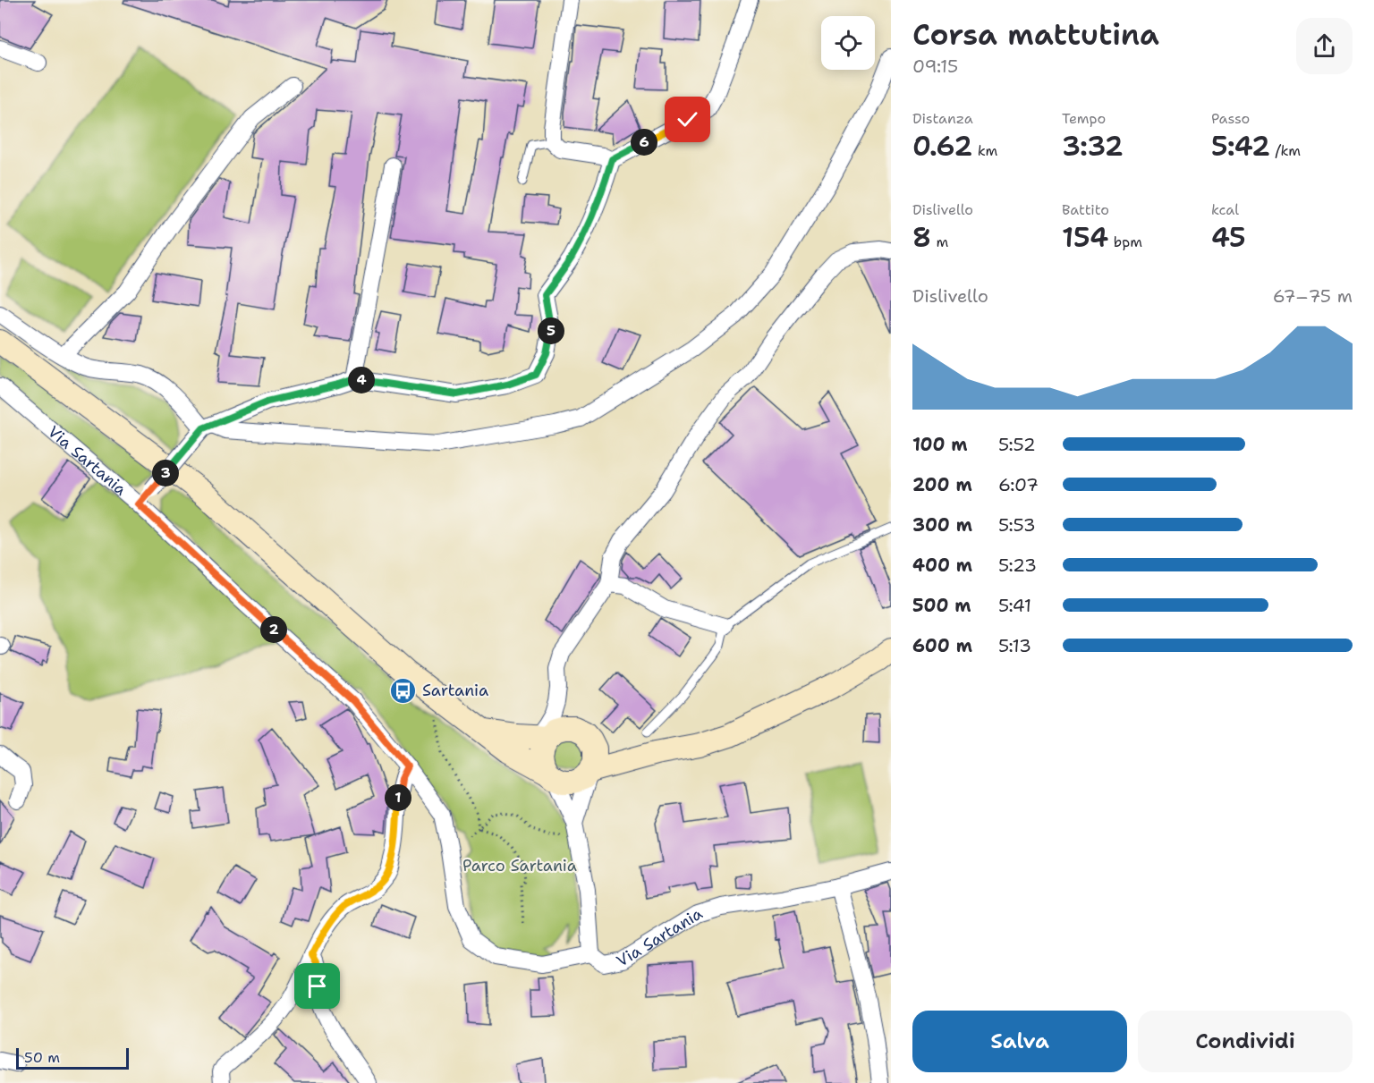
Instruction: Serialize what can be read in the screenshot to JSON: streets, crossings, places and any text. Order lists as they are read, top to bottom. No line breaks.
{"streets":{"street":["Via Sartania"]},"parks":["Parco Sartania"],"places":{"bus stop":["Sartania"]},"scale_bar":"50 m","page":{"heading":["Corsa mattutina","09:15"],"stats":[["Distanza","0.62 km"],["Tempo","3:32"],["Passo","5:42 /km"],["Dislivello","8 m"],["Battito","154 bpm"],["kcal","45"]],"pins":["6","5","4","3","2","1"],"chart":["Dislivello","67–75 m"],"list":[{"name":"100 m","note":"5:52"},{"name":"200 m","note":"6:07"},{"name":"300 m","note":"5:53"},{"name":"400 m","note":"5:23"},{"name":"500 m","note":"5:41"},{"name":"600 m","note":"5:13"}],"buttons":["Salva","Condividi"],"scale":"50 m"}}
